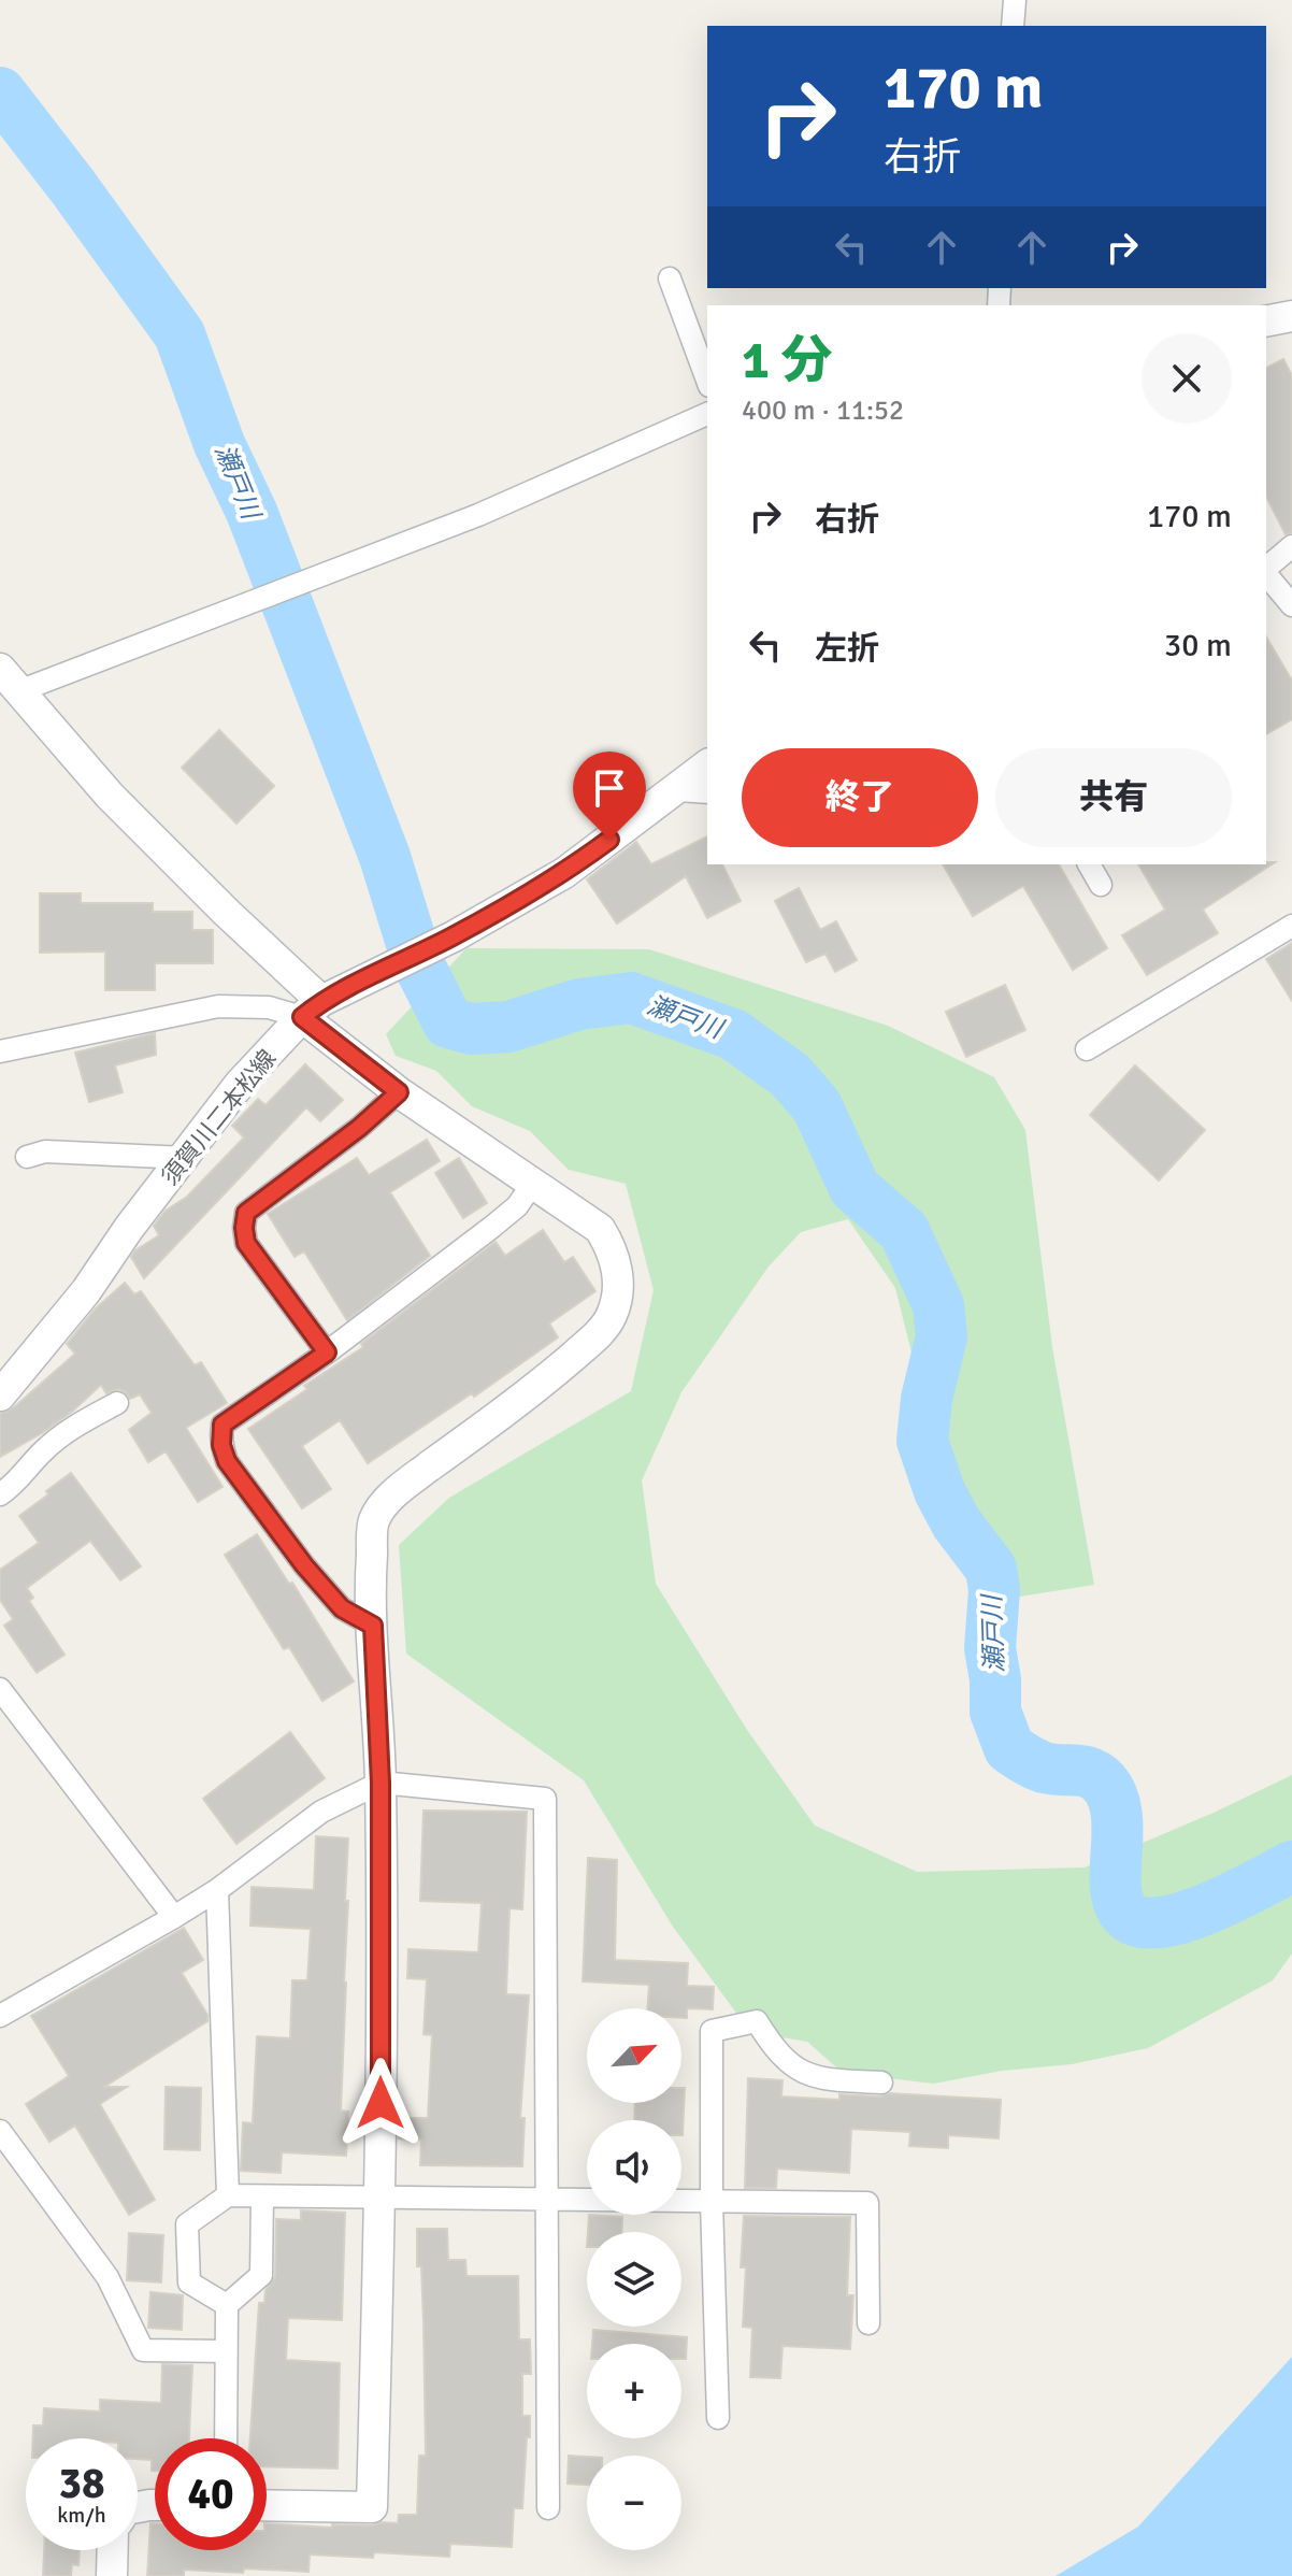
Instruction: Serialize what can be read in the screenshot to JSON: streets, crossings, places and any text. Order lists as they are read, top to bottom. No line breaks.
{"streets":{"street":["須賀川二本松線"]},"water":["瀬戸川"],"north":"top right","page":{"turn":["170 m","右折"],"heading":["1 分","400 m · 11:52"],"list":[{"name":"右折","value":"170 m"},{"name":"左折","value":"30 m"}],"buttons":["終了","共有"],"map_buttons":["+","−"],"speed":"38 km/h","limit":"40"}}
